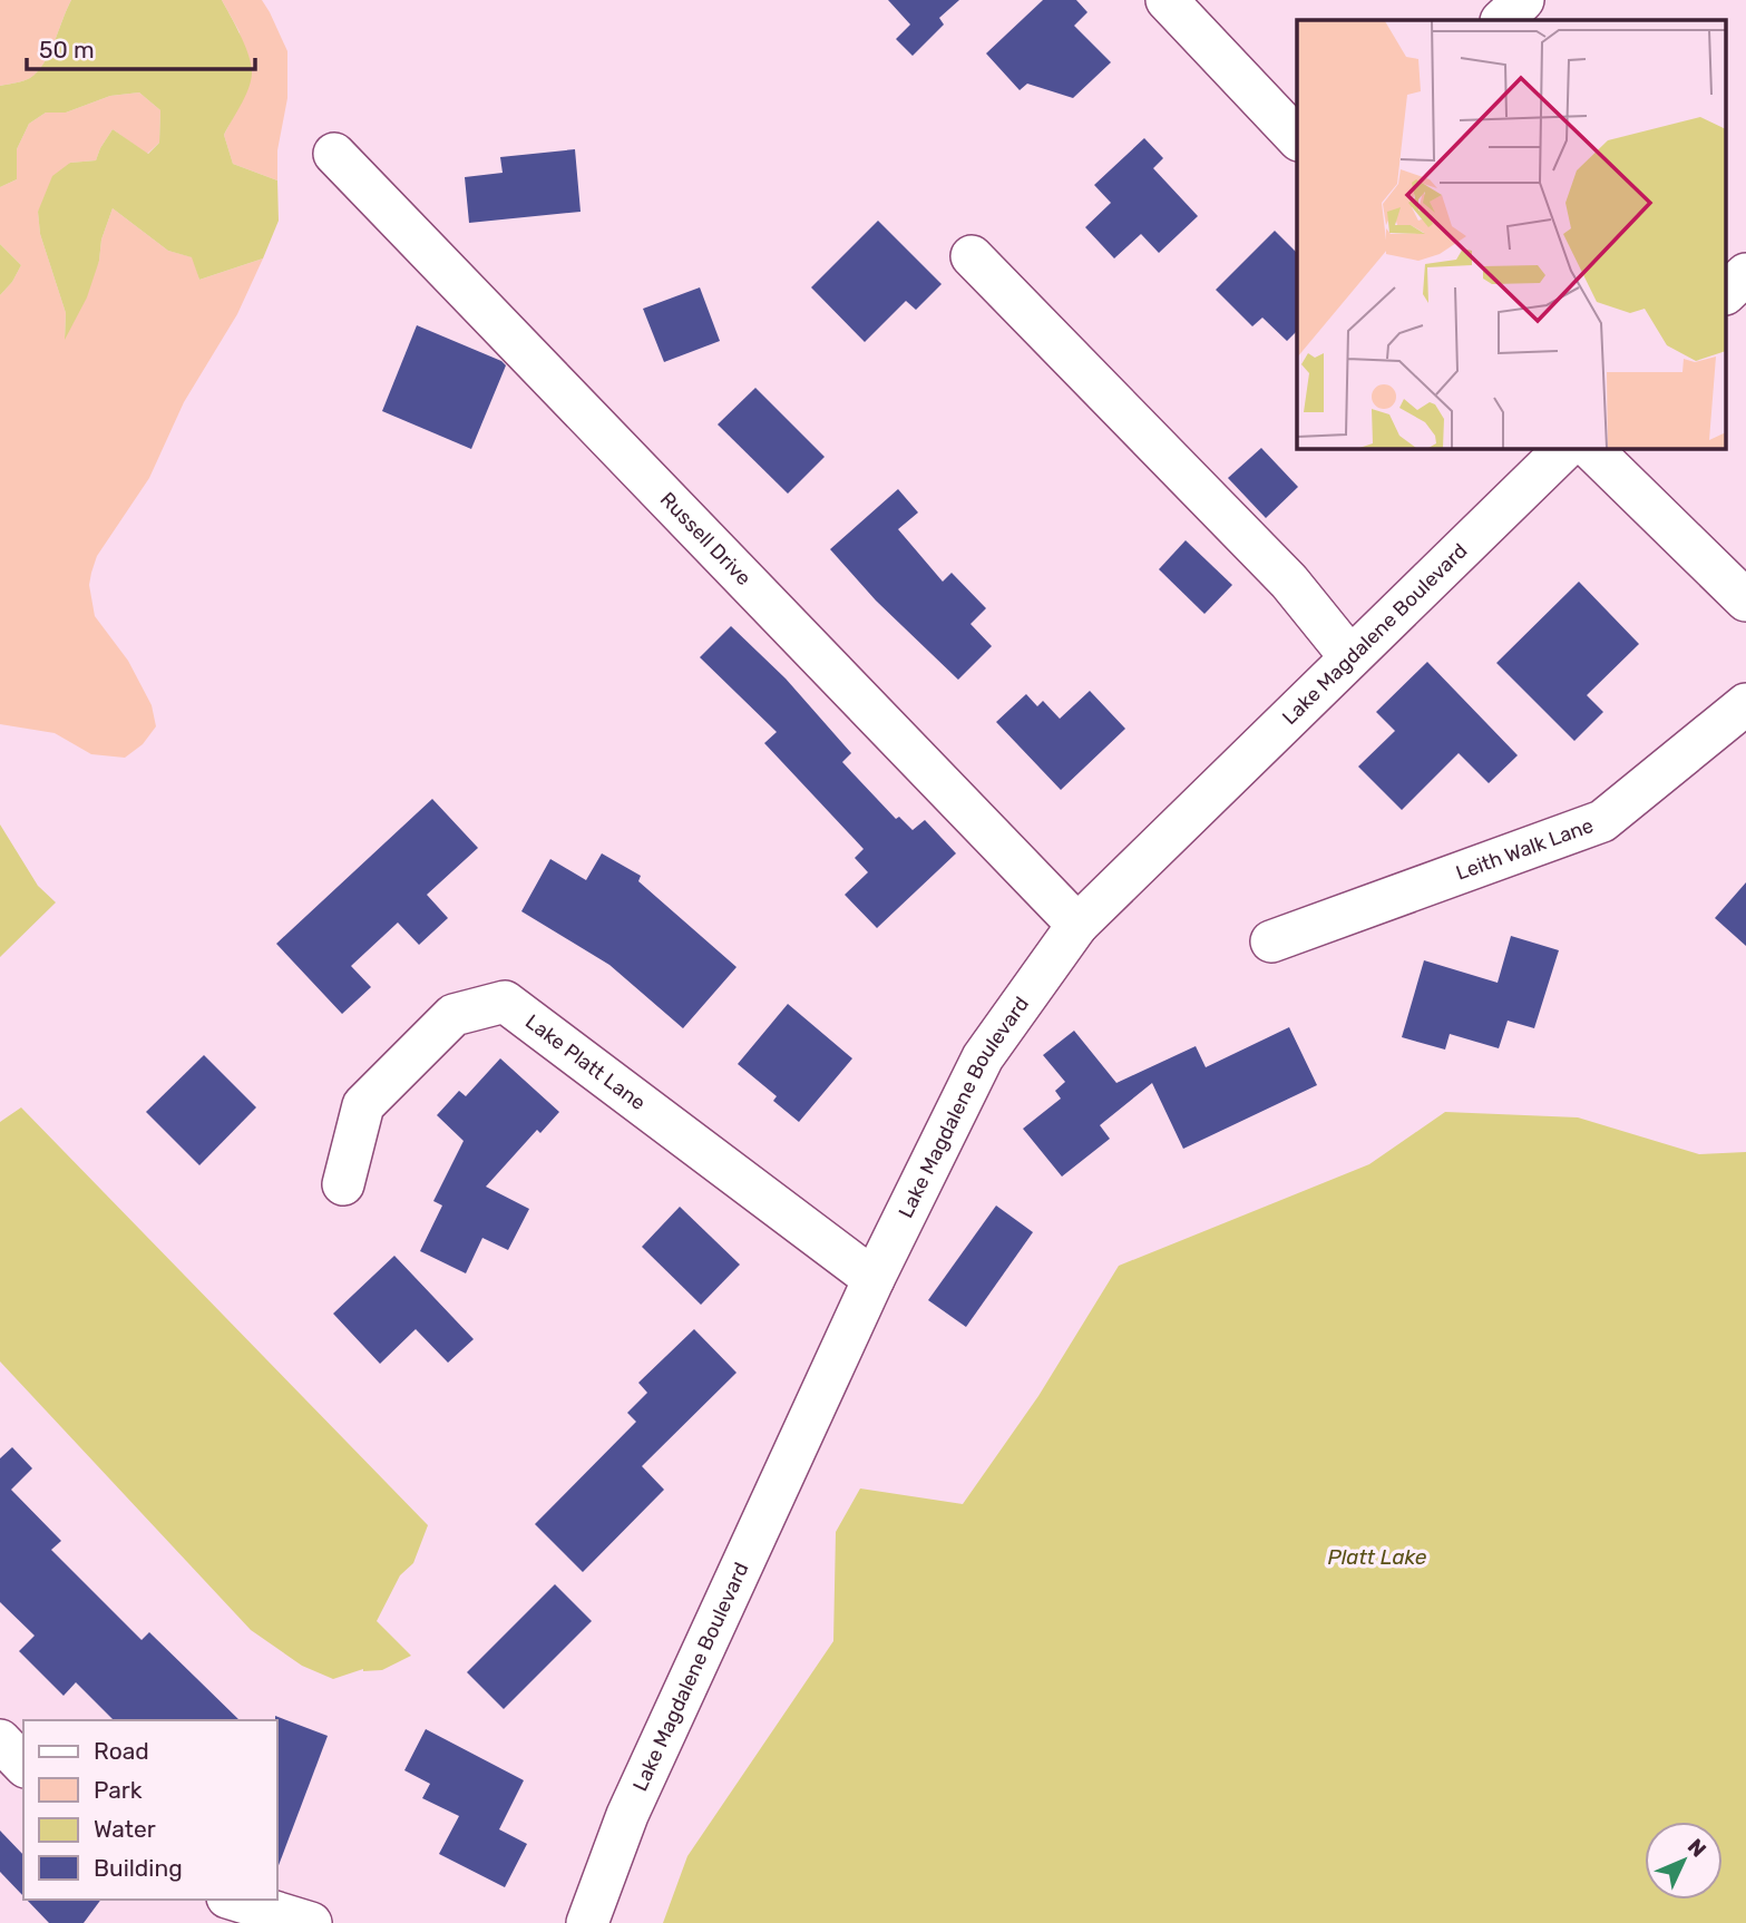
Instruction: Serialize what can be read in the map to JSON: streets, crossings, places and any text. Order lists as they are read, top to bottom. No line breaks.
{"streets":{"street":["Russell Drive","Lake Magdalene Boulevard","Leith Walk Lane","Lake Platt Lane"]},"crossings":[["Russell Drive","Lake Magdalene Boulevard"],["Lake Magdalene Boulevard","Lake Platt Lane"]],"water":["Platt Lake"],"legend":["Road","Park","Water","Building"],"scale_bar":"50 m","north":"top right"}
